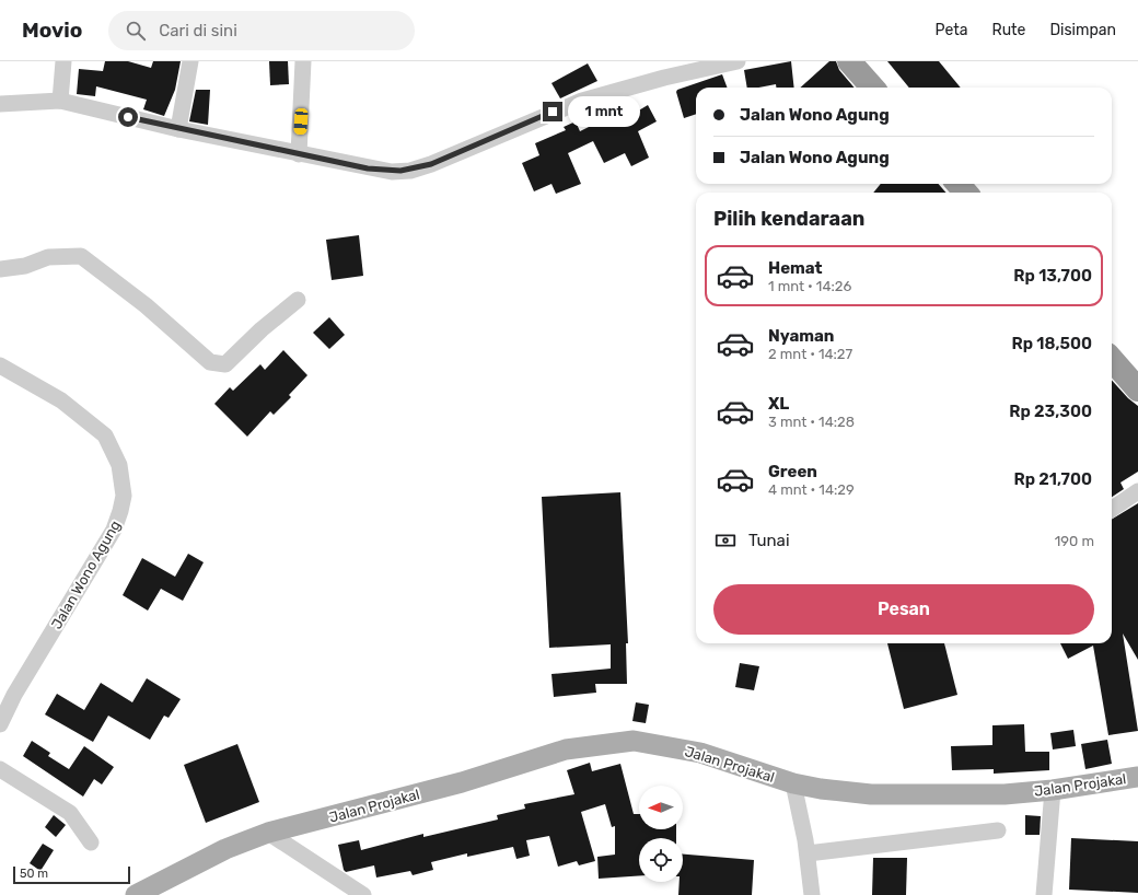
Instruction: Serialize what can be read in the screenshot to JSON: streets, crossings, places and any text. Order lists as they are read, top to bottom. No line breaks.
{"streets":{"main road":["Jalan Projakal"],"street":["Jalan Wono Agung"]},"scale_bar":"50 m","north":"left","page":{"header":"Movio","search":"Cari di sini","nav":["Peta","Rute","Disimpan"],"banner":["Jalan Wono Agung","Jalan Wono Agung"],"bubble":"1 mnt","heading":"Pilih kendaraan","list":[{"name":"Hemat","note":"1 mnt · 14:26","value":"Rp 13,700"},{"name":"Nyaman","note":"2 mnt · 14:27","value":"Rp 18,500"},{"name":"XL","note":"3 mnt · 14:28","value":"Rp 23,300"},{"name":"Green","note":"4 mnt · 14:29","value":"Rp 21,700"}],"pay":["Tunai","190 m"],"buttons":"Pesan","scale":"50 m"}}
